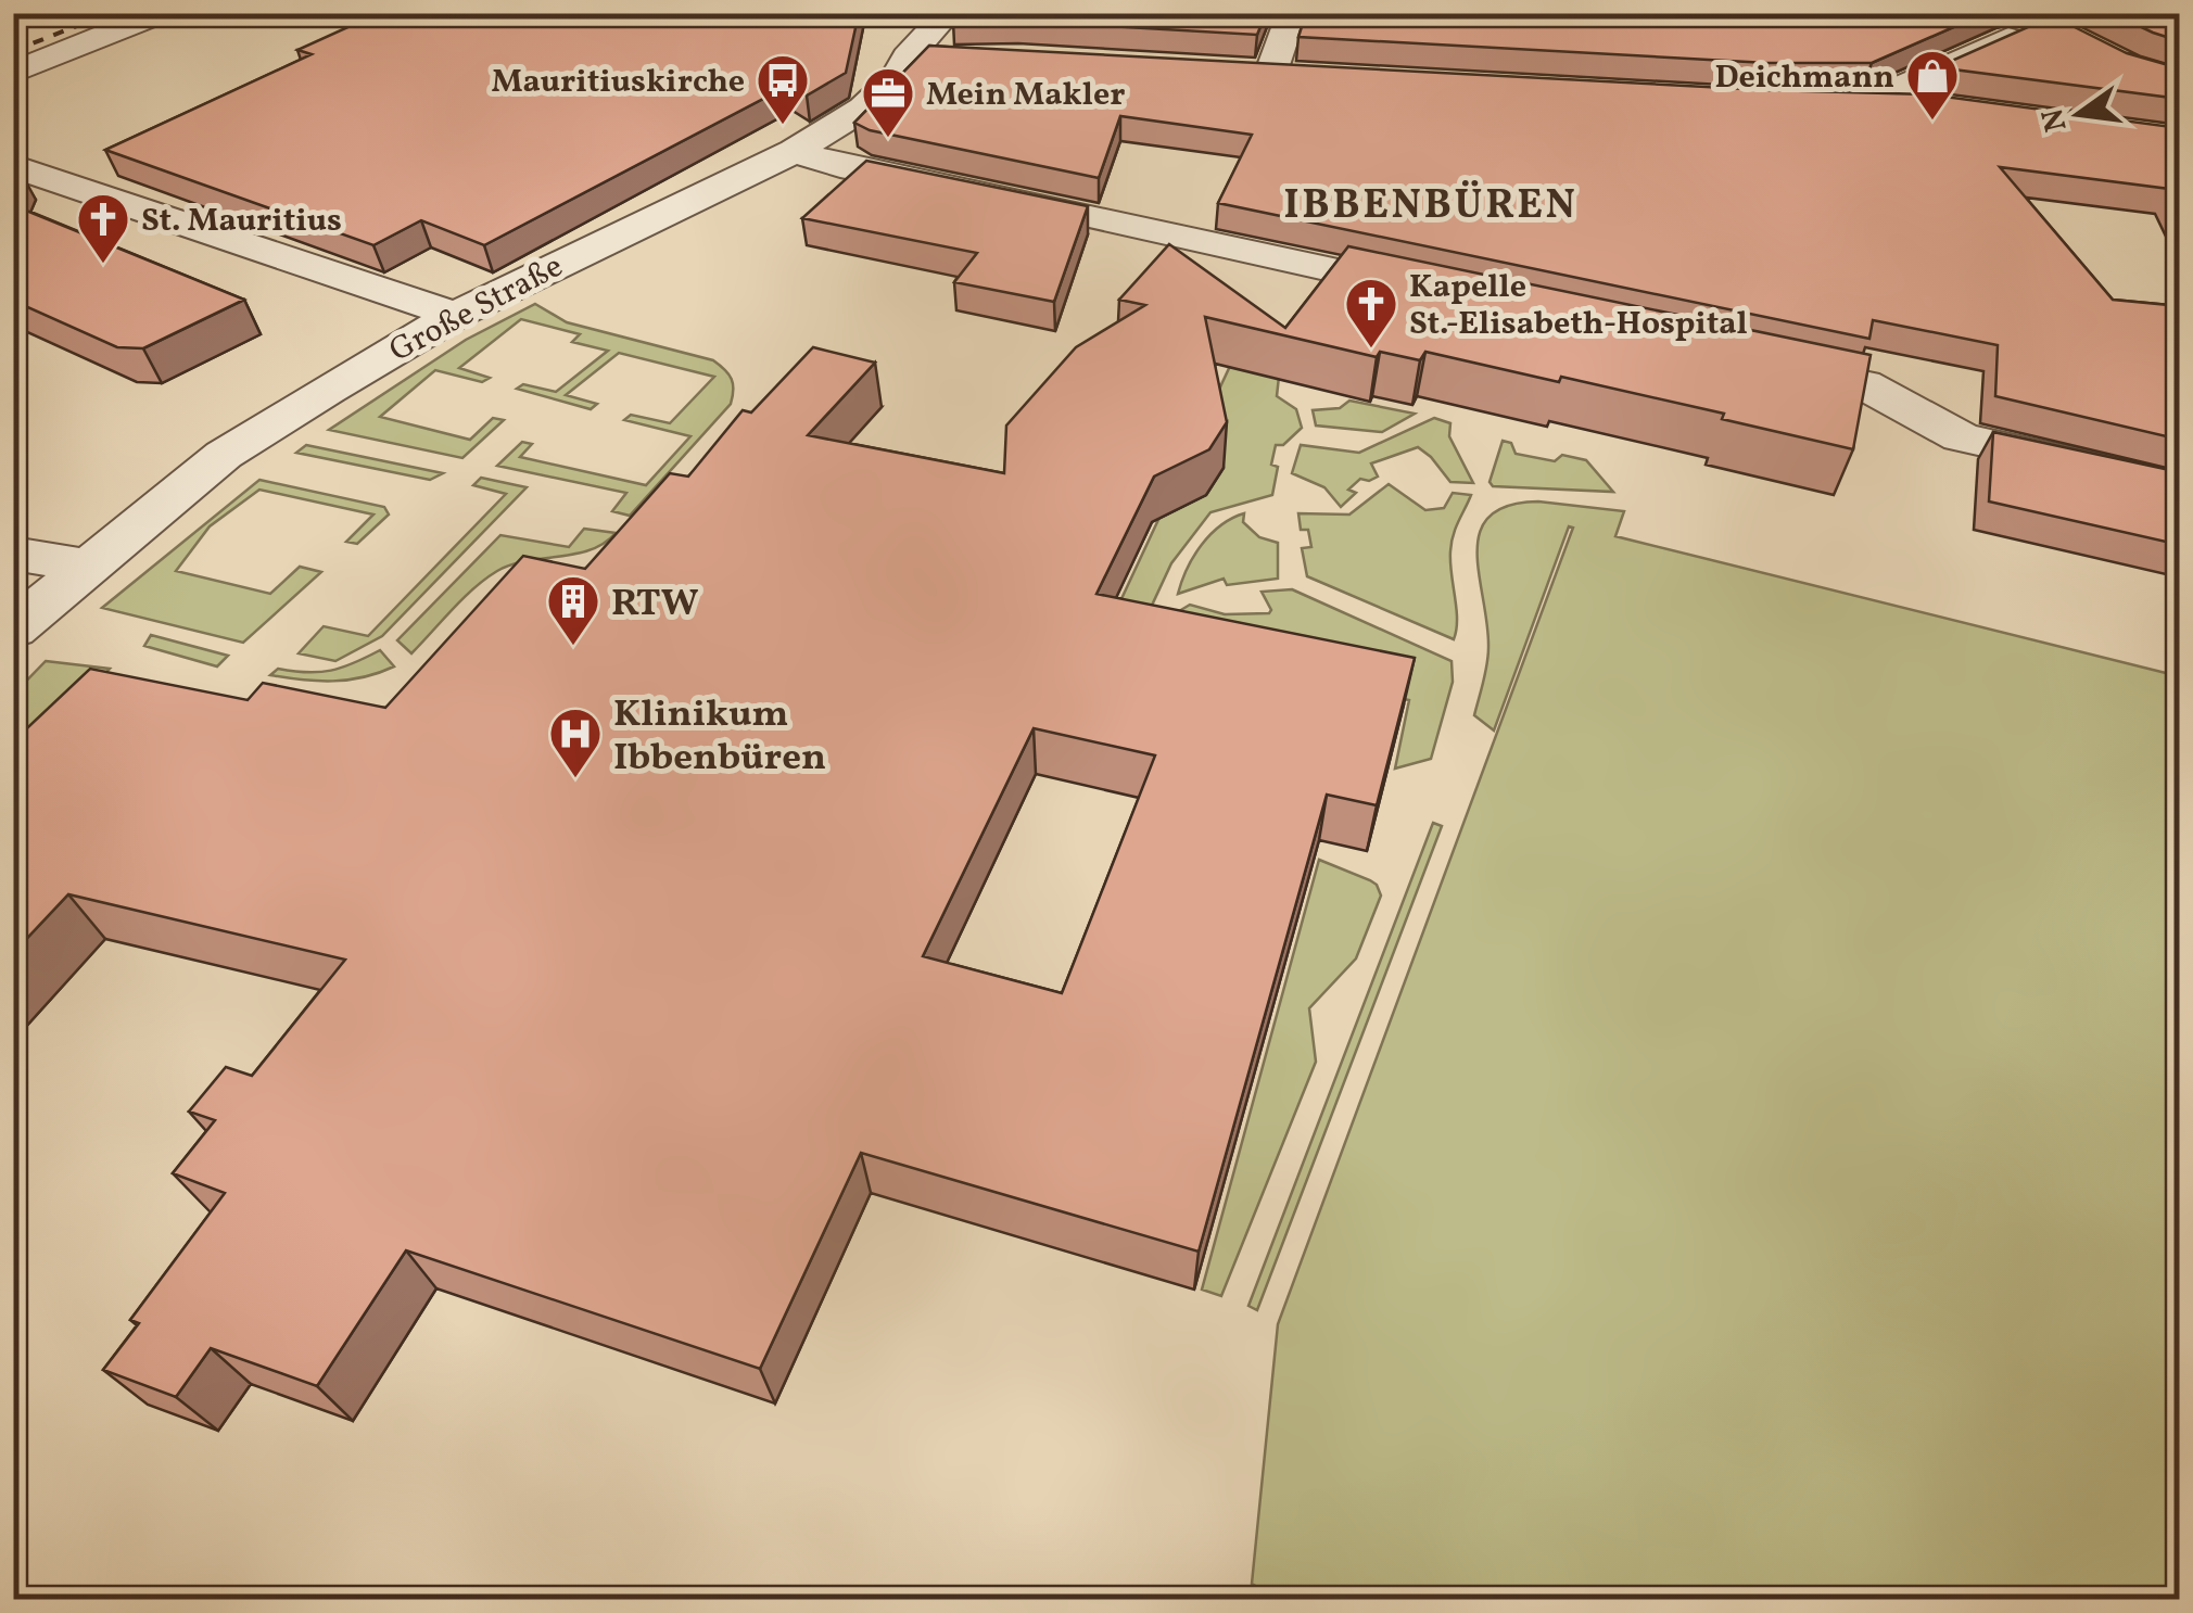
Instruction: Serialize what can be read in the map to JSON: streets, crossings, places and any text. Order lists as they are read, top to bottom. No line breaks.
{"streets":{"street":["Große Straße"]},"districts":["IBBENBÜREN"],"places":{"shop":["Deichmann"],"bus stop":["Mauritiuskirche"],"office":["Mein Makler"],"church":["St. Mauritius","Kapelle St.-Elisabeth-Hospital"],"building":["RTW"],"hospital":["Klinikum Ibbenbüren"]},"north":"left"}
